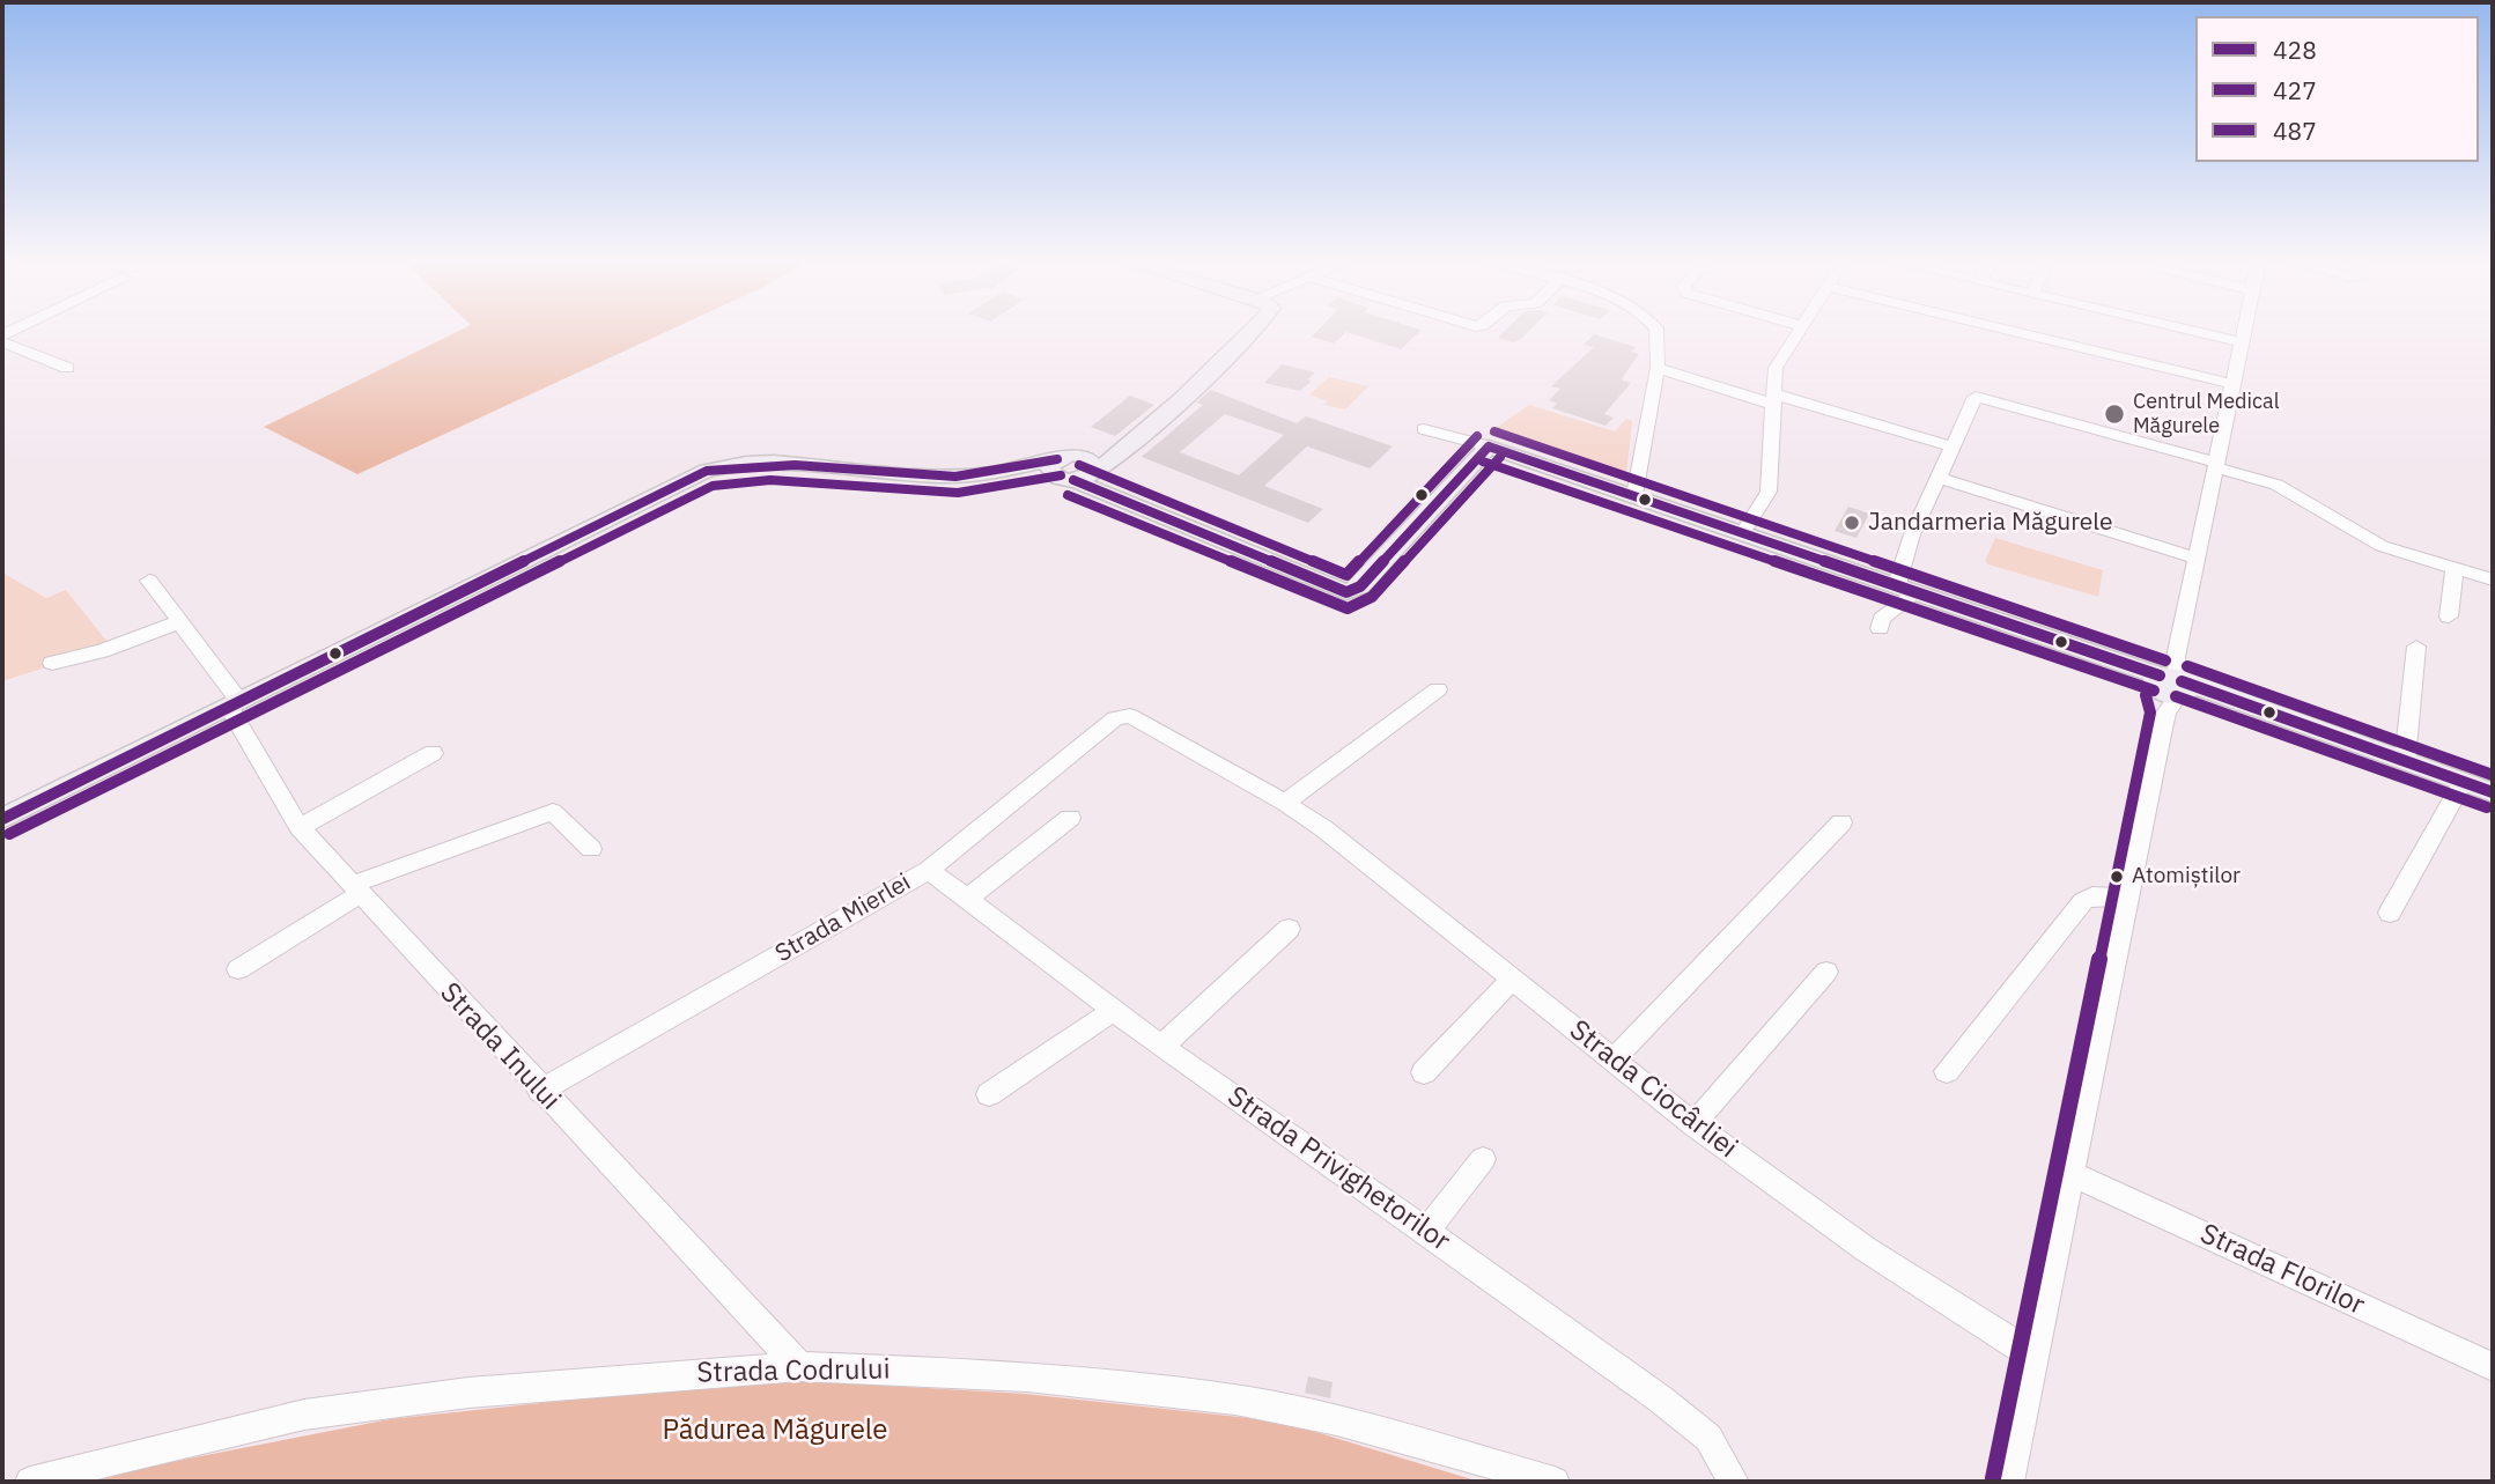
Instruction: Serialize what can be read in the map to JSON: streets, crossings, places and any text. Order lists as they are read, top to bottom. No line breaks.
{"streets":{"street":["Strada Mierlei","Strada Inului","Strada Ciocârliei","Strada Privighetorilor","Strada Florilor","Strada Codrului"]},"crossings":[["Strada Mierlei","Strada Inului"],["Strada Mierlei","Strada Ciocârliei"],["Strada Mierlei","Strada Privighetorilor"],["Strada Inului","Strada Codrului"]],"parks":["Pădurea Măgurele"],"places":["Centrul Medical Măgurele","Jandarmeria Măgurele","Atomiștilor"],"lines":["transit line 487","transit line 428","transit line 427"],"legend":["428","427","487"]}
